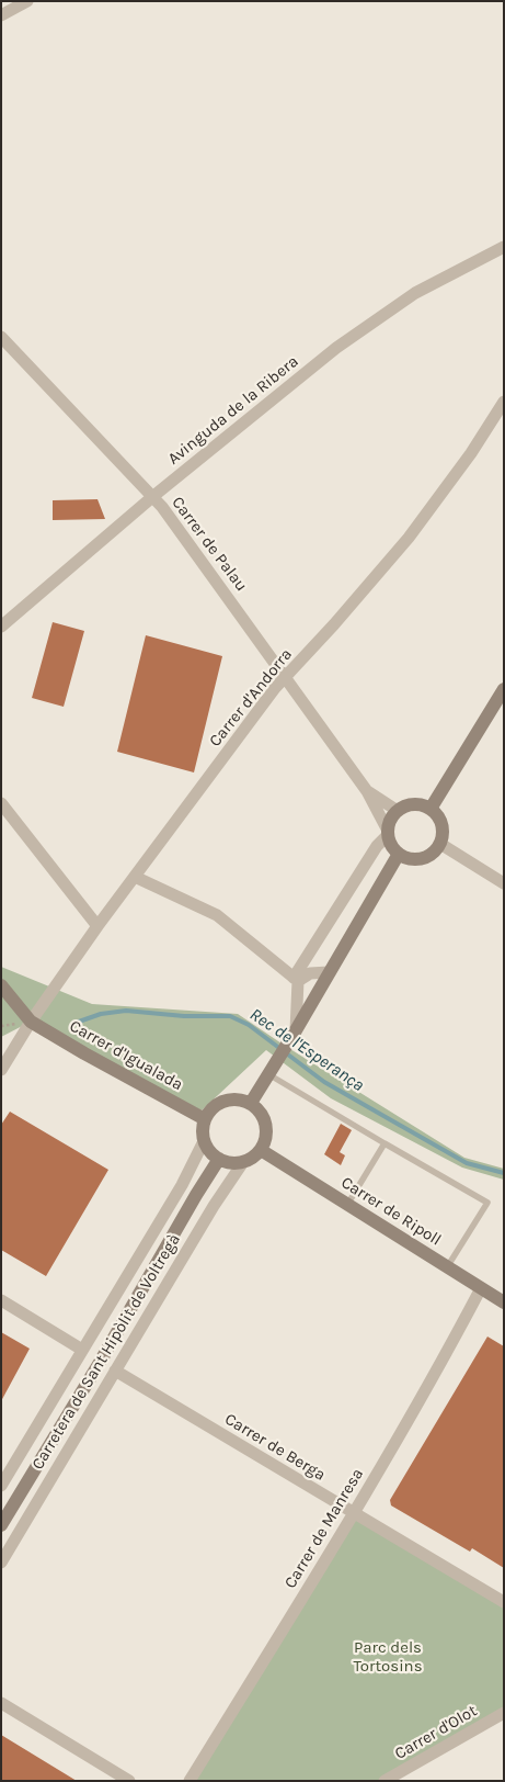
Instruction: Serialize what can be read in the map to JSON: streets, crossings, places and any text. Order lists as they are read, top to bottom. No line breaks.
{"streets":{"street":["Avinguda de la Ribera","Carrer de Palau","Carrer d'Andorra","Carrer d'Igualada","Carrer de Ripoll","Carretera de Sant Hipòlit de Voltregà","Carrer de Berga","Carrer de Manresa","Carrer d'Olot"]},"crossings":[["Avinguda de la Ribera","Carrer de Palau"],["Carrer de Palau","Carrer d'Andorra"],["Carrer d'Andorra","Carrer d'Igualada"],["Carrer d'Igualada","Carrer de Ripoll"],["Carrer d'Igualada","Carretera de Sant Hipòlit de Voltregà"],["Carrer de Ripoll","Carretera de Sant Hipòlit de Voltregà"],["Carrer de Ripoll","Carrer de Manresa"],["Carretera de Sant Hipòlit de Voltregà","Carrer de Berga"],["Carrer de Berga","Carrer de Manresa"]],"water":["Rec de l'Esperança"],"parks":["Parc dels Tortosins"]}
